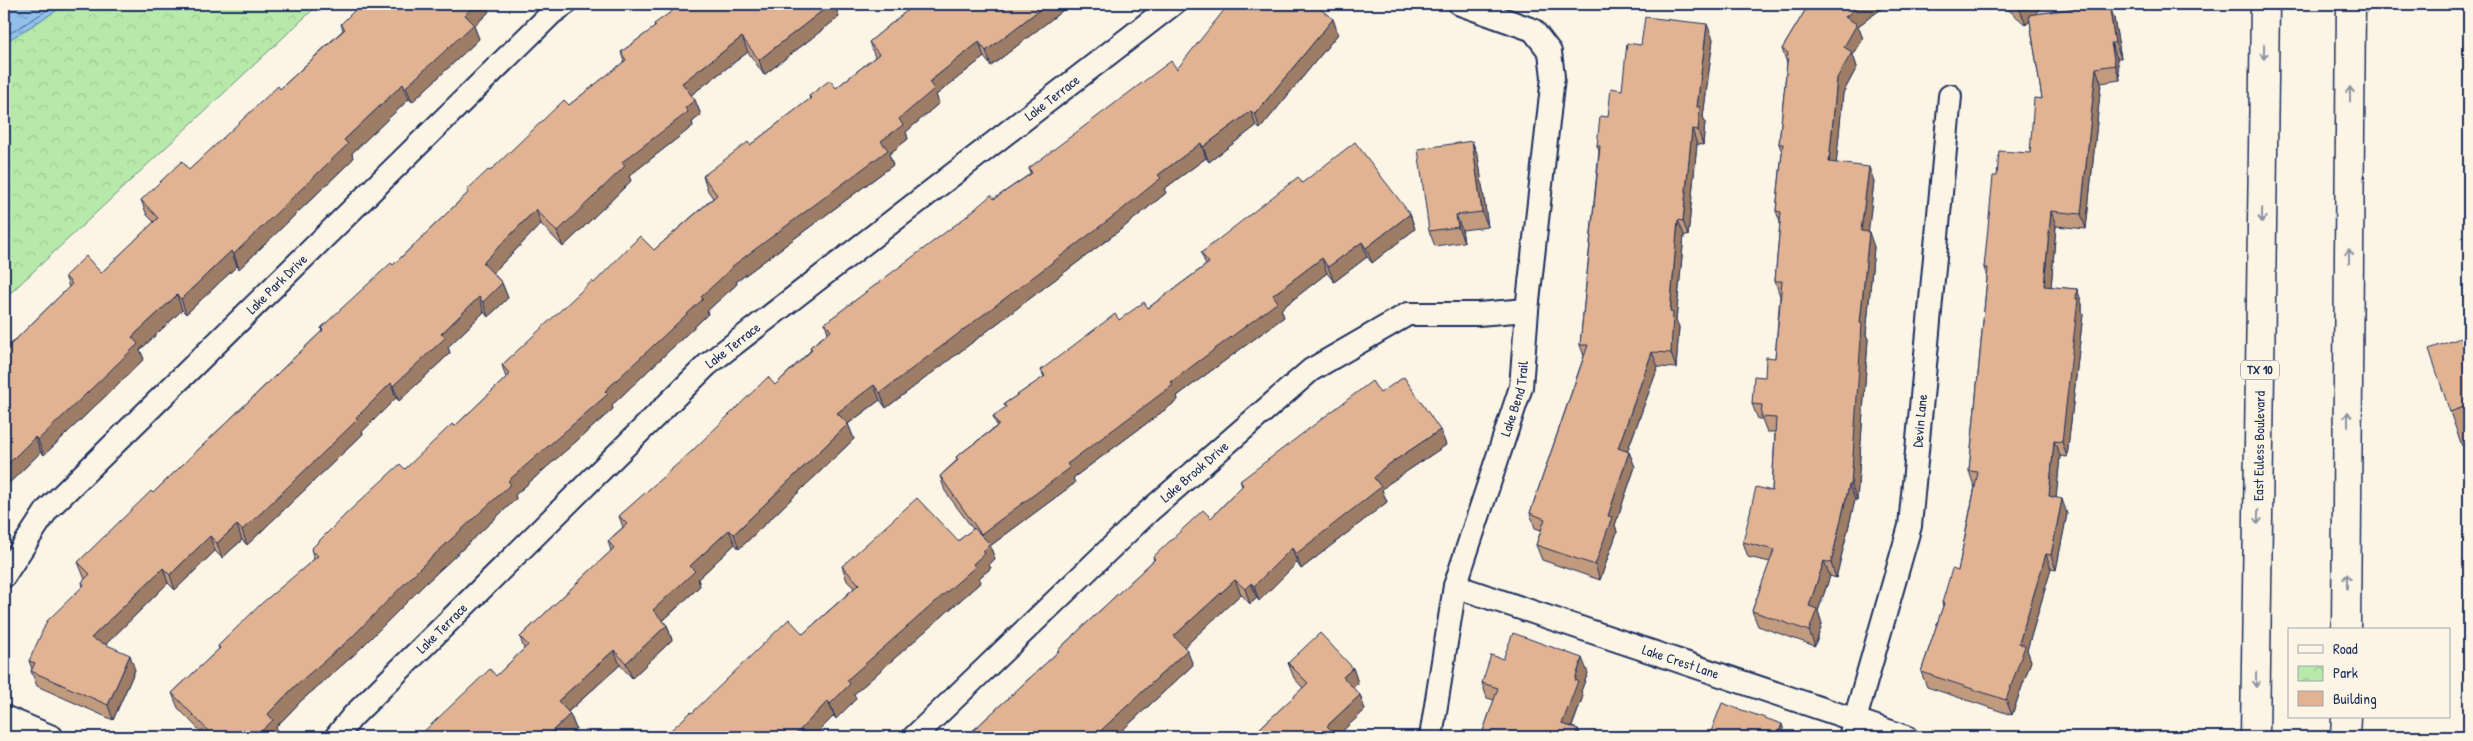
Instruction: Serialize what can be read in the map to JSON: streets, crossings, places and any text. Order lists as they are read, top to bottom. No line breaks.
{"streets":{"main road":["TX 10","East Euless Boulevard"],"street":["Lake Terrace","Lake Park Drive","Lake Bend Trail","Devin Lane","Lake Brook Drive","Lake Crest Lane"]},"crossings":[["Lake Bend Trail","Lake Brook Drive"],["Lake Bend Trail","Lake Crest Lane"],["Devin Lane","Lake Crest Lane"]],"legend":["Road","Park","Building"]}
